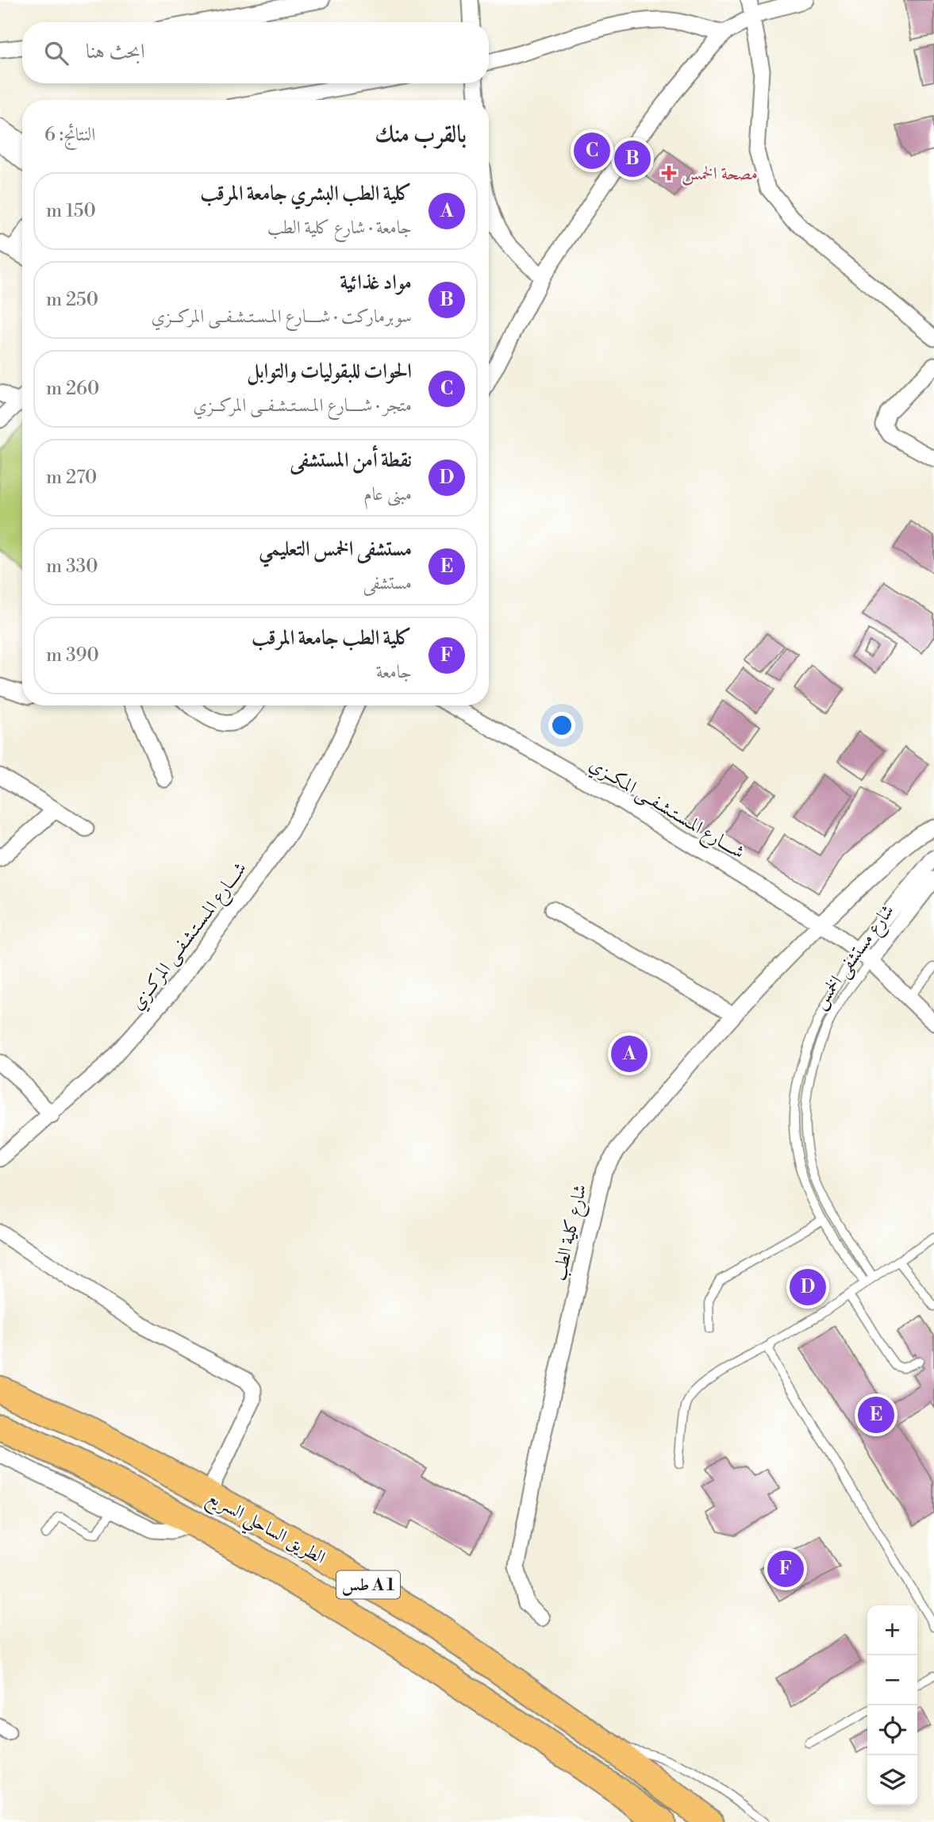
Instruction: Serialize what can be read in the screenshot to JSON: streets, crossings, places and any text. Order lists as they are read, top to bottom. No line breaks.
{"streets":{"highway":["الطريق الساحلي السريع","طس A 1"],"street":["شــــارع المـسـتـشـفــى المكــزي","شــــارع المـسـتـشـفــى المركــزي","شارع مستشفى الخمس","شارع كلية الطب"]},"crossings":[["شــــارع المـسـتـشـفــى المكــزي","شارع مستشفى الخمس"],["شــــارع المـسـتـشـفــى المكــزي","شارع كلية الطب"]],"places":{"health":["مصحة الخمس"]},"page":{"search":"ابحث هنا","heading":["بالقرب منك","النتائج: 6"],"pins":["C","B","A","D","E","F"],"list":[{"mark":"A","name":"كلية الطب البشري جامعة المرقب","note":"جامعة · شارع كلية الطب","value":"150 m"},{"mark":"B","name":"مواد غذائية","note":"سوبرماركت · شــــارع المـسـتـشـفــى المركــزي","value":"250 m"},{"mark":"C","name":"الحوات للبقوليات والتوابل","note":"متجر · شــــارع المـسـتـشـفــى المركــزي","value":"260 m"},{"mark":"D","name":"نقطة أمن المستشفى","note":"مبنى عام","value":"270 m"},{"mark":"E","name":"مستشفى الخمس التعليمي","note":"مستشفى","value":"330 m"},{"mark":"F","name":"كلية الطب جامعة المرقب","note":"جامعة","value":"390 m"}],"map_buttons":["+","−"]}}
